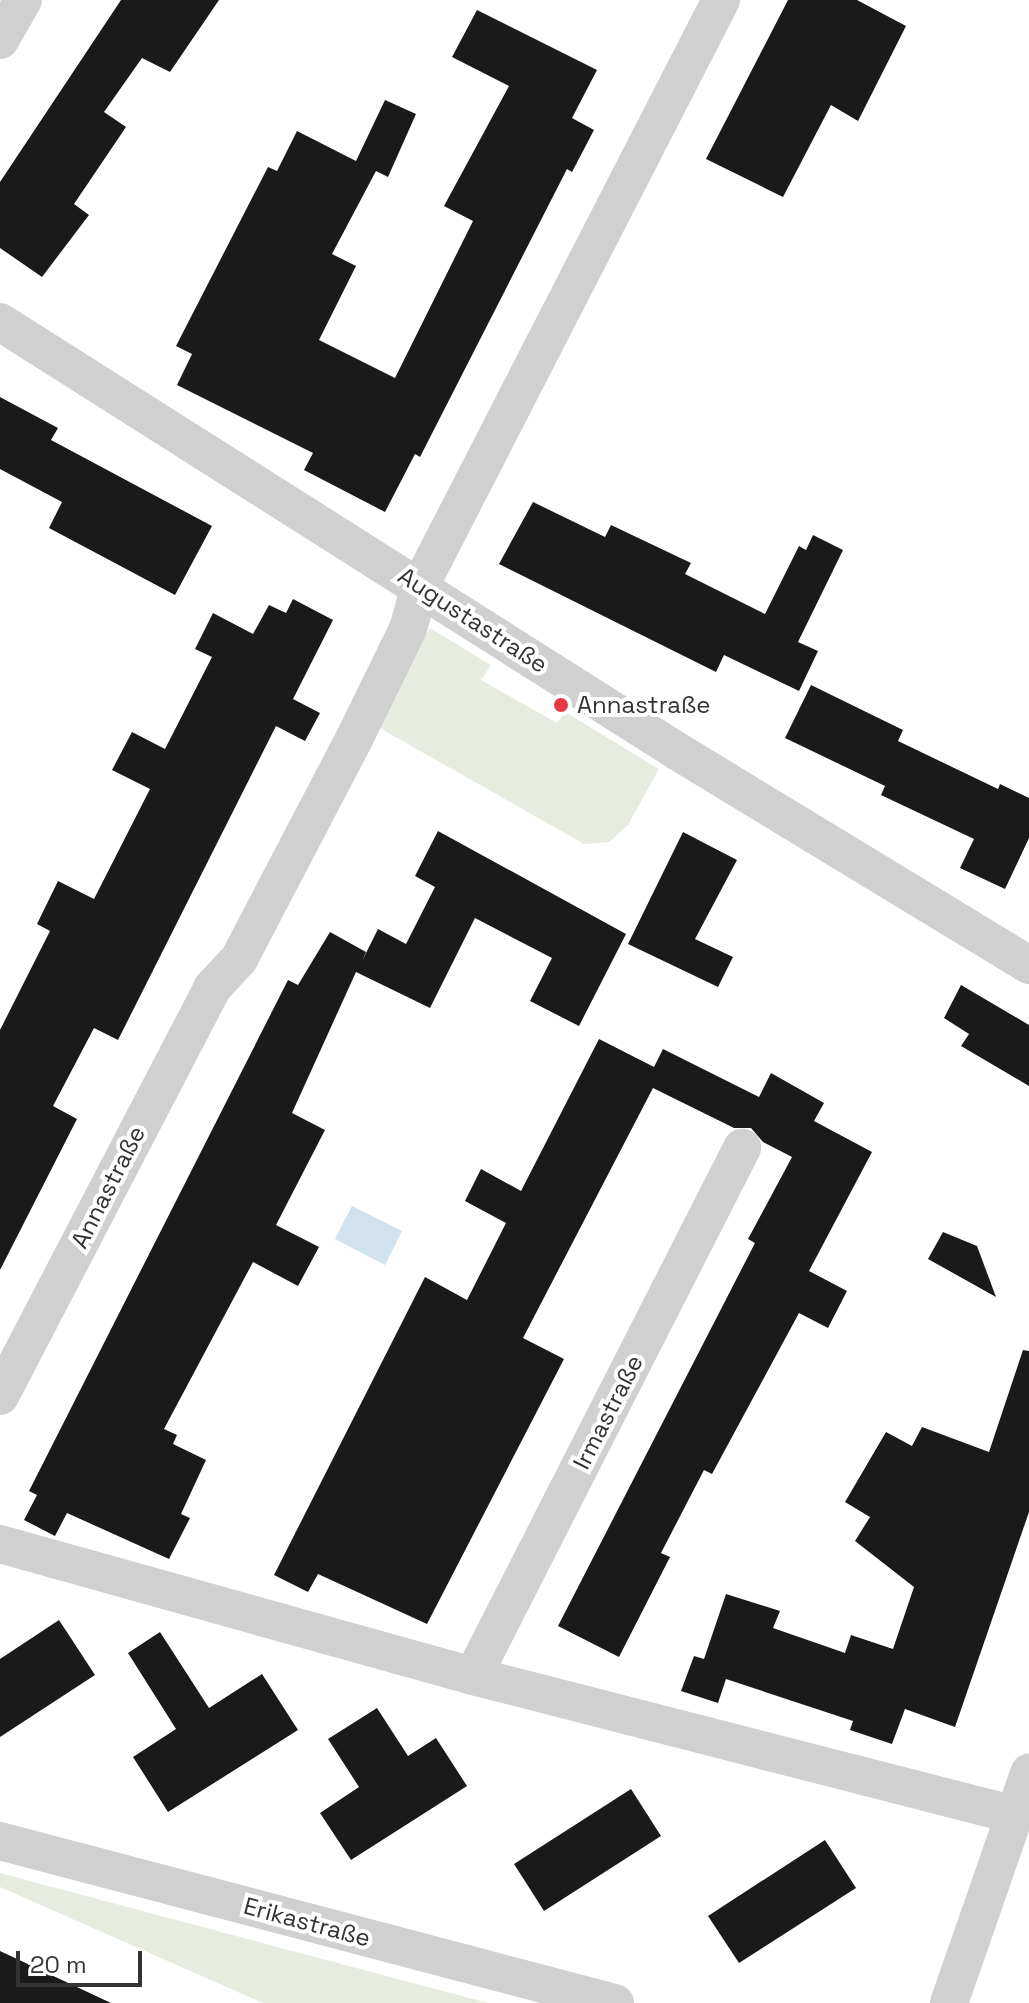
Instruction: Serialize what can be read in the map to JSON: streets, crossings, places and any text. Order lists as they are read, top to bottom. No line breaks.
{"streets":{"street":["Augustastraße","Annastraße","Irmastraße","Erikastraße"]},"crossings":[["Augustastraße","Annastraße"]],"places":["Annastraße"],"scale_bar":"20 m"}
